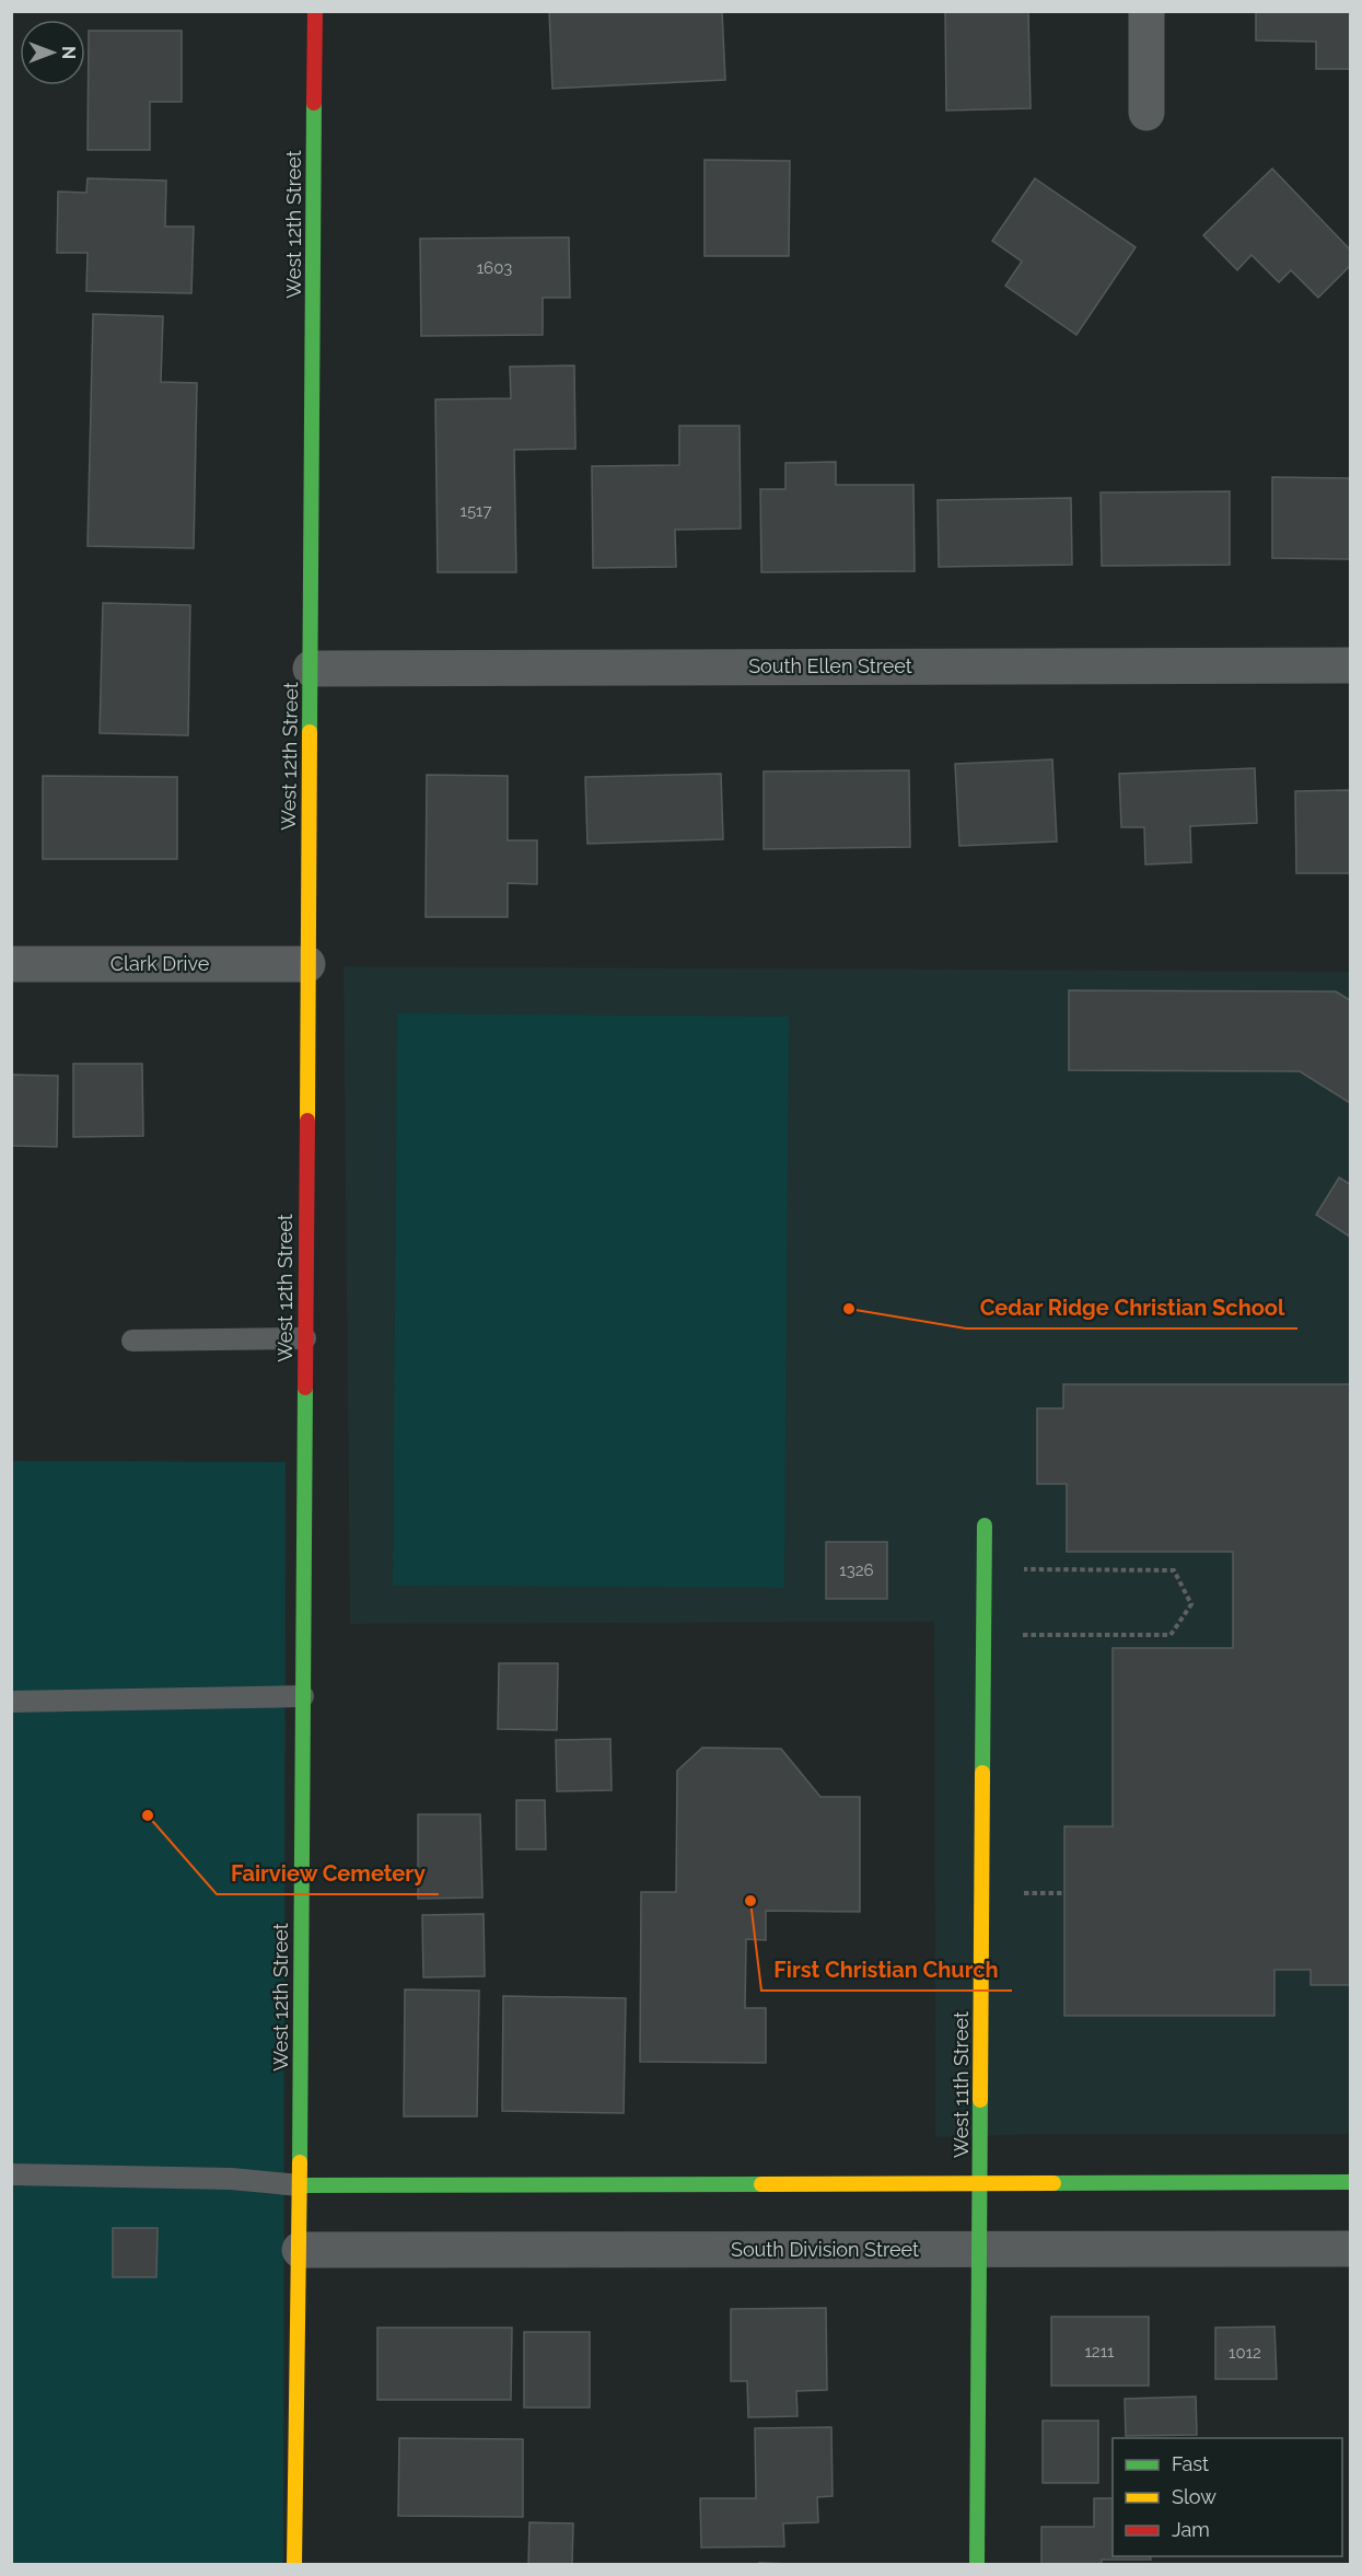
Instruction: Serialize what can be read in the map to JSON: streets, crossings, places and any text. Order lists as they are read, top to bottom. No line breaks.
{"streets":{"main road":["West 12th Street","West 11th Street"],"street":["South Ellen Street","Clark Drive","South Division Street"]},"crossings":[["West 12th Street","South Ellen Street"],["West 12th Street","Clark Drive"],["West 12th Street","South Division Street"],["West 11th Street","South Division Street"]],"places":["Cedar Ridge Christian School","Fairview Cemetery","First Christian Church"],"house_numbers":["1603","1517","1326","1211","1012"],"legend":["Fast","Slow","Jam"],"north":"right"}
